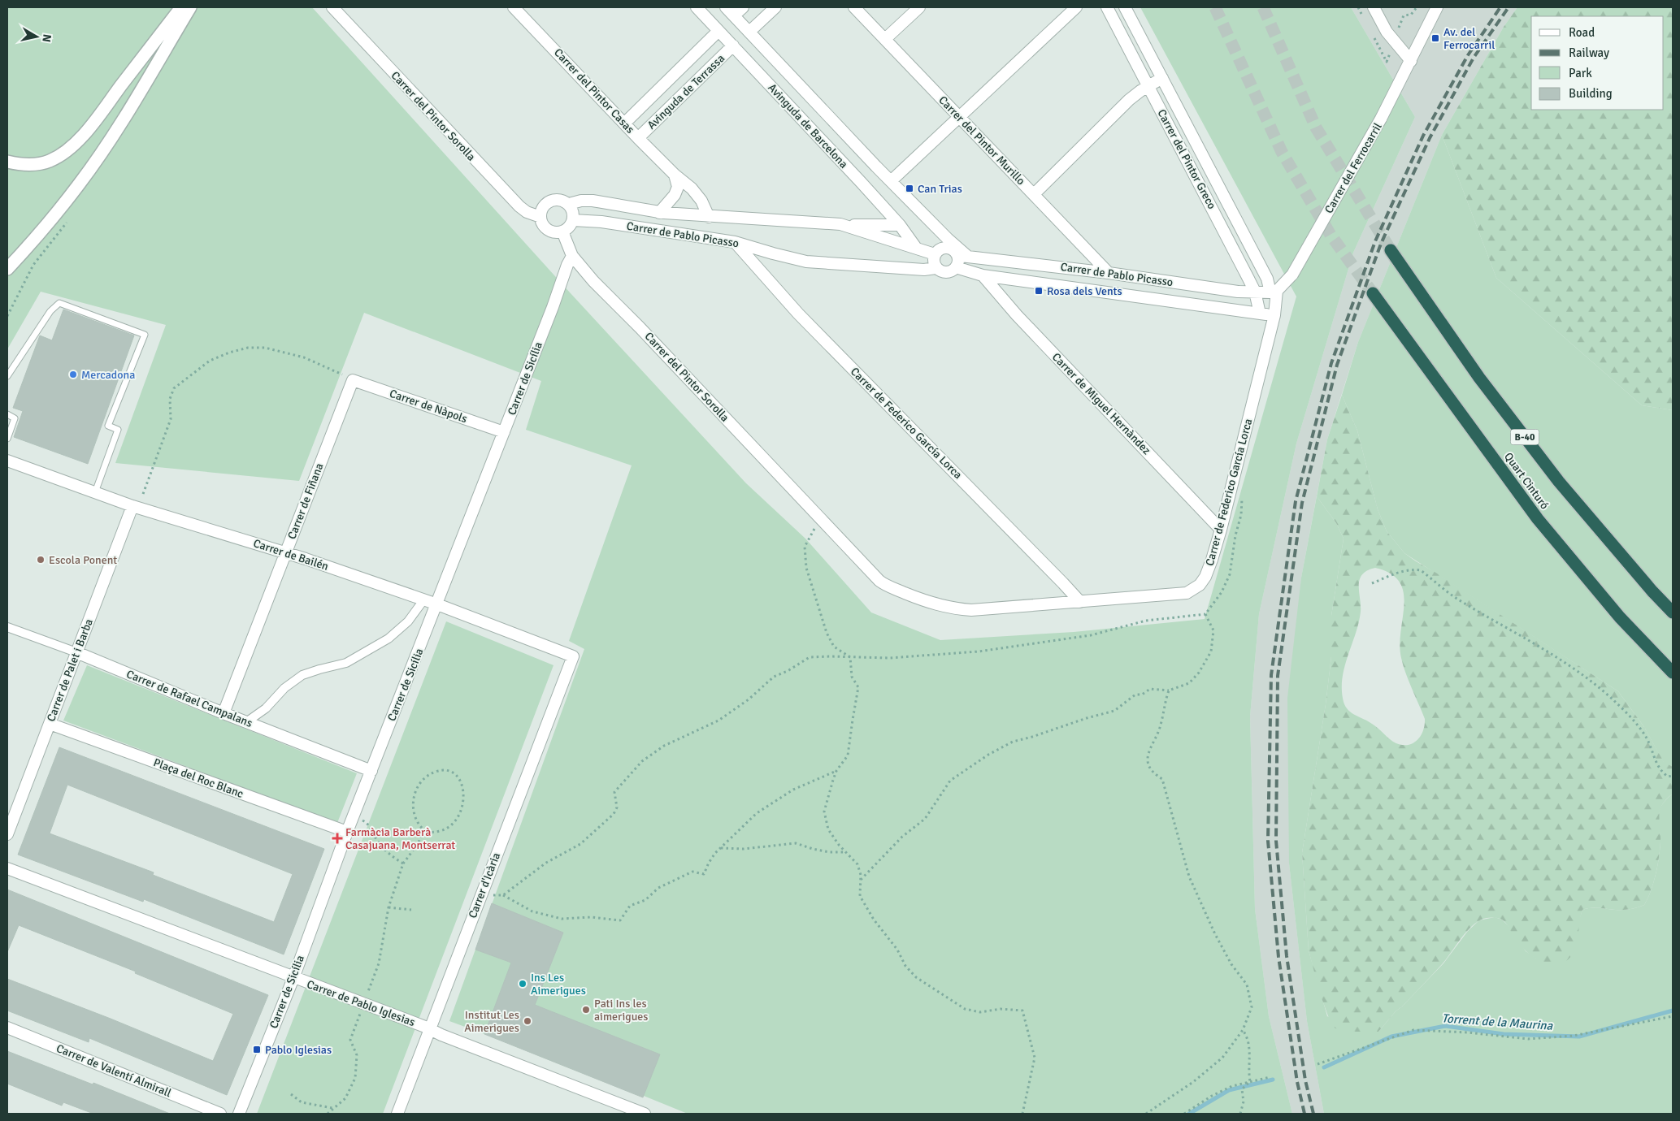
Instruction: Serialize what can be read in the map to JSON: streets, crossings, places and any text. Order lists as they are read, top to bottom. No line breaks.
{"streets":{"highway":["B-40","Quart Cinturó"],"street":["Carrer del Pintor Casas","Avinguda de Terrassa","Carrer del Pintor Sorolla","Avinguda de Barcelona","Carrer del Pintor Murillo","Carrer del Pintor Greco","Carrer del Ferrocarril","Carrer de Pablo Picasso","Carrer de Sicília","Carrer de Miguel Hernàndez","Carrer de Nàpols","Carrer de Federico García Lorca","Carrer de Fiñana","Carrer de Bailén","Carrer de Palet i Barba","Carrer de Rafael Campalans","Plaça del Roc Blanc","Carrer d'Icària","Carrer de Pablo Iglesias","Carrer de Valentí Almirall"]},"crossings":[["Carrer del Pintor Casas","Avinguda de Terrassa"],["Carrer del Pintor Casas","Carrer de Pablo Picasso"],["Avinguda de Terrassa","Avinguda de Barcelona"],["Carrer del Pintor Sorolla","Carrer de Pablo Picasso"],["Carrer del Pintor Sorolla","Carrer de Sicília"],["Carrer del Pintor Sorolla","Carrer de Federico García Lorca"],["Avinguda de Barcelona","Carrer de Pablo Picasso"],["Carrer del Pintor Murillo","Carrer de Pablo Picasso"],["Carrer del Pintor Greco","Carrer del Ferrocarril"],["Carrer del Pintor Greco","Carrer de Pablo Picasso"],["Carrer del Ferrocarril","Carrer de Pablo Picasso"],["Carrer de Pablo Picasso","Carrer de Miguel Hernàndez"],["Carrer de Pablo Picasso","Carrer de Federico García Lorca"],["Carrer de Sicília","Carrer de Nàpols"],["Carrer de Sicília","Carrer de Bailén"],["Carrer de Sicília","Carrer de Rafael Campalans"],["Carrer de Sicília","Plaça del Roc Blanc"],["Carrer de Sicília","Carrer de Pablo Iglesias"],["Carrer de Miguel Hernàndez","Carrer de Federico García Lorca"],["Carrer de Nàpols","Carrer de Fiñana"],["Carrer de Fiñana","Carrer de Bailén"],["Carrer de Fiñana","Carrer de Rafael Campalans"],["Carrer de Bailén","Carrer de Palet i Barba"],["Carrer de Bailén","Carrer d'Icària"],["Carrer de Palet i Barba","Carrer de Rafael Campalans"],["Carrer de Palet i Barba","Plaça del Roc Blanc"],["Carrer d'Icària","Carrer de Pablo Iglesias"]],"water":["Torrent de la Maurina"],"places":{"transit":["Av. del Ferrocarril","Can Trias","Rosa dels Vents","Pablo Iglesias"],"other":["Mercadona","Escola Ponent","Ins Les Aimerigues","Pati Ins les aimerigues","Institut Les Aimerigues"],"health":["Farmàcia Barberà Casajuana, Montserrat"]},"legend":["Road","Railway","Park","Building"],"north":"right"}
